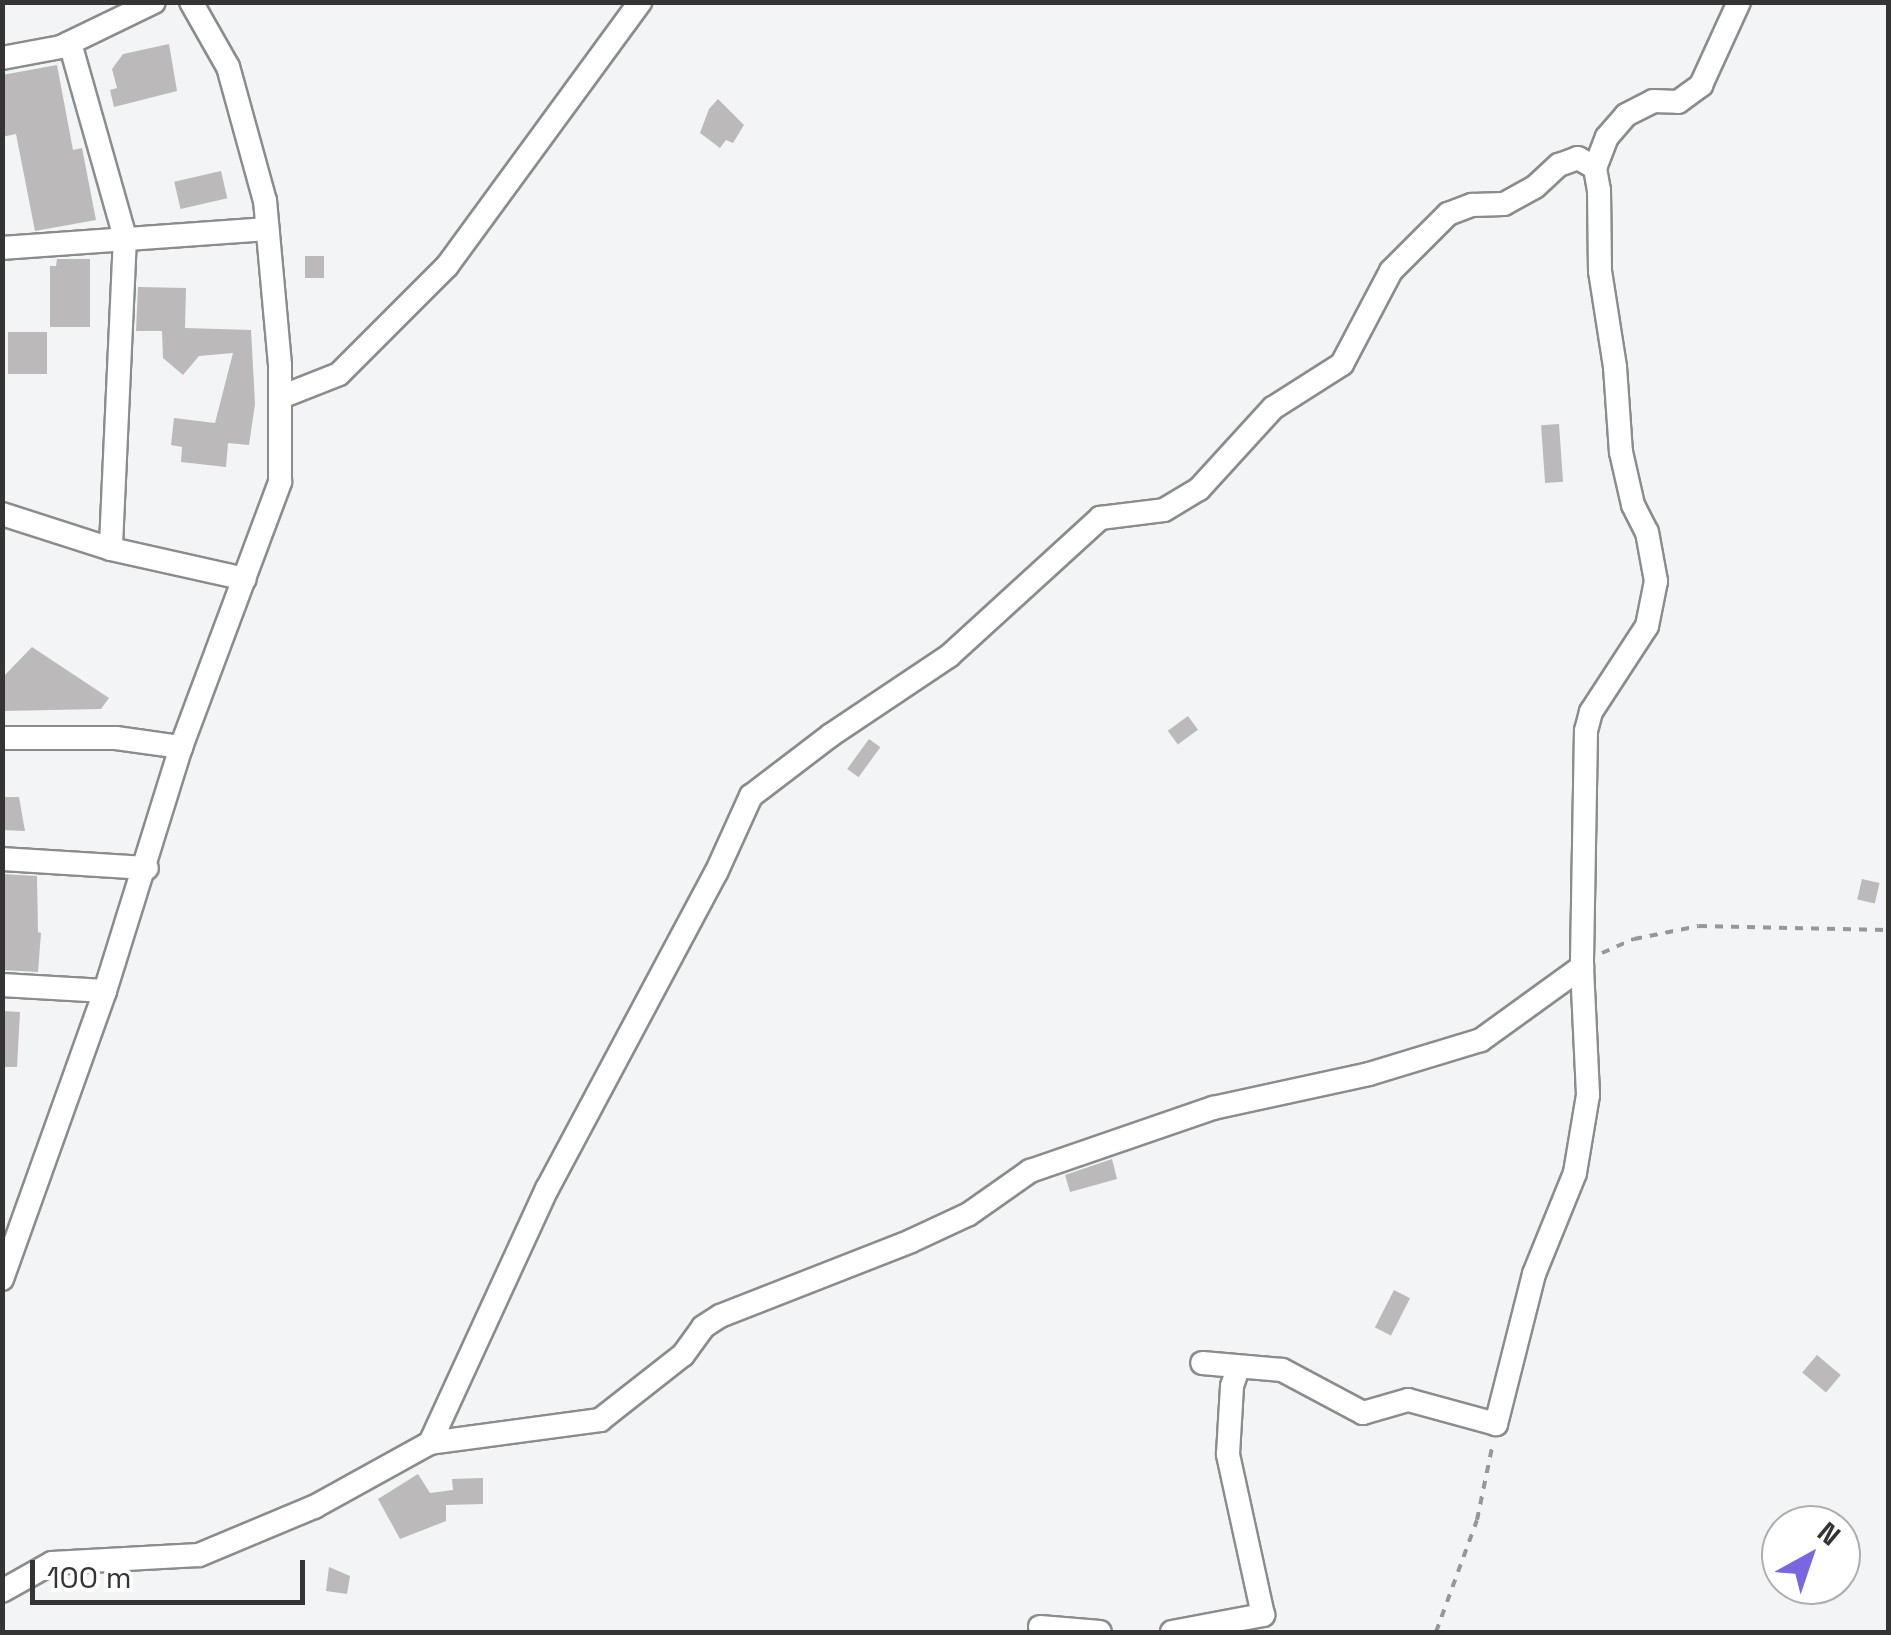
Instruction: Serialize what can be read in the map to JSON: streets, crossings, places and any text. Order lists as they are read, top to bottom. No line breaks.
{"scale_bar":"100 m","north":"top right"}
